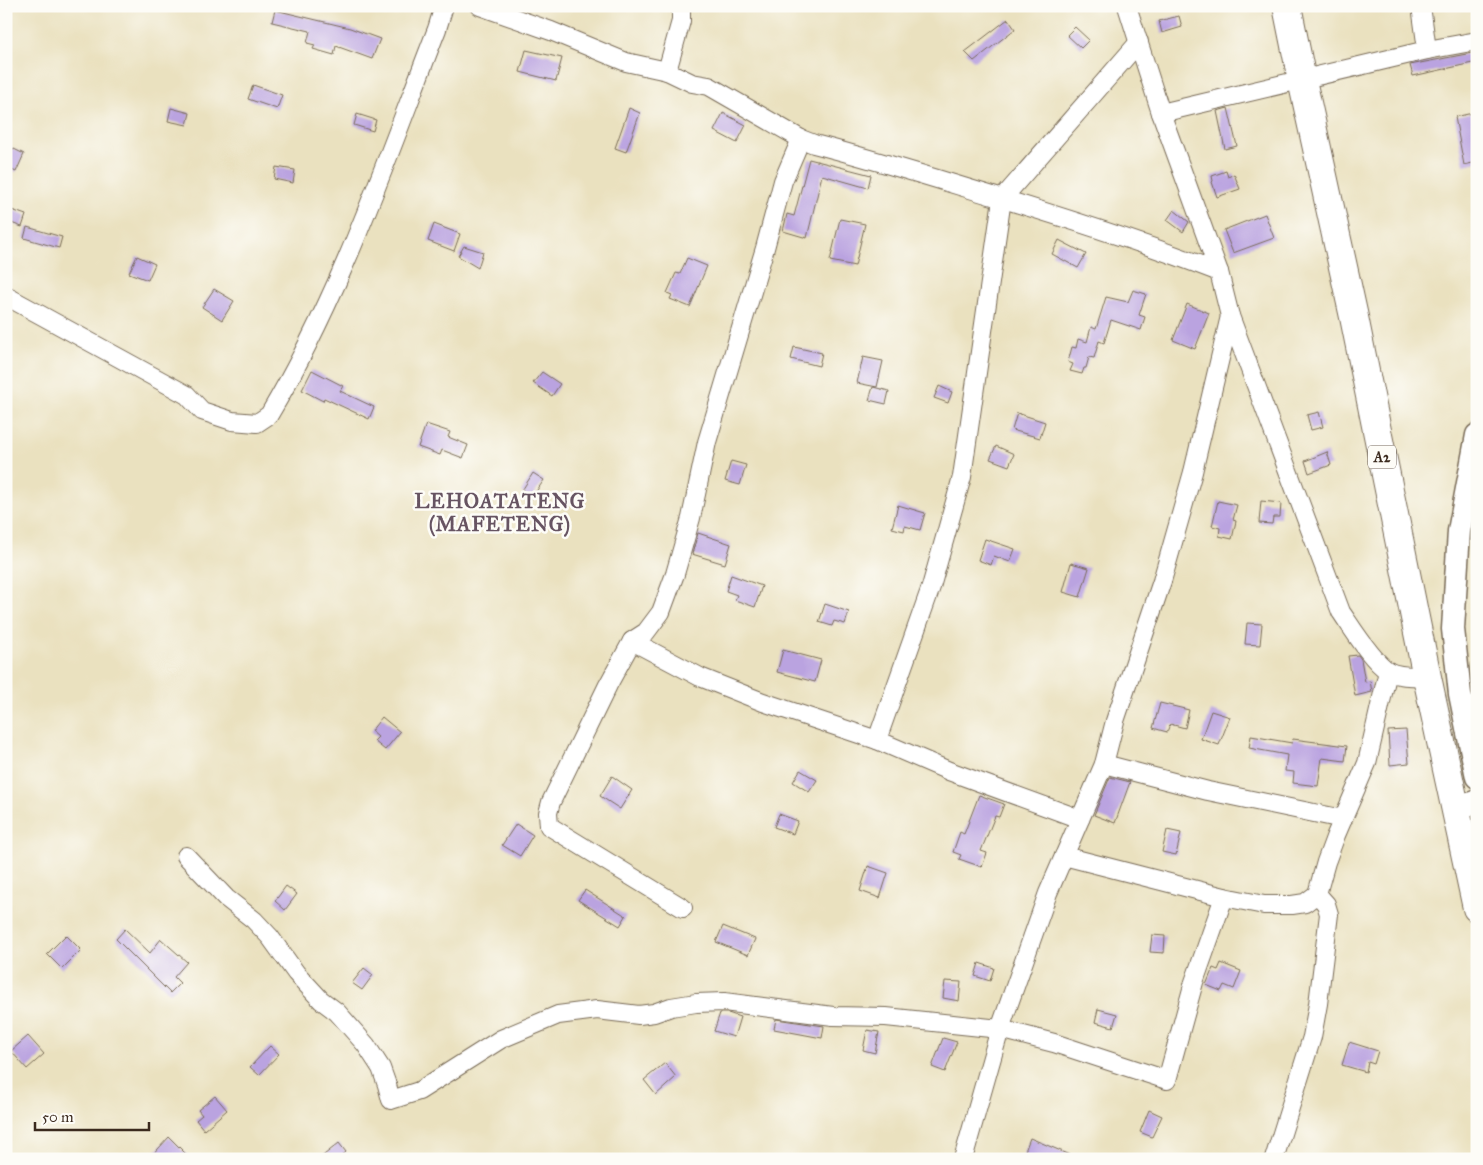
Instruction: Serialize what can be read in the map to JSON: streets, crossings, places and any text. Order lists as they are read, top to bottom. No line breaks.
{"streets":{"main road":["A2"]},"districts":["LEHOATATENG (MAFETENG)"],"scale_bar":"50 m"}
